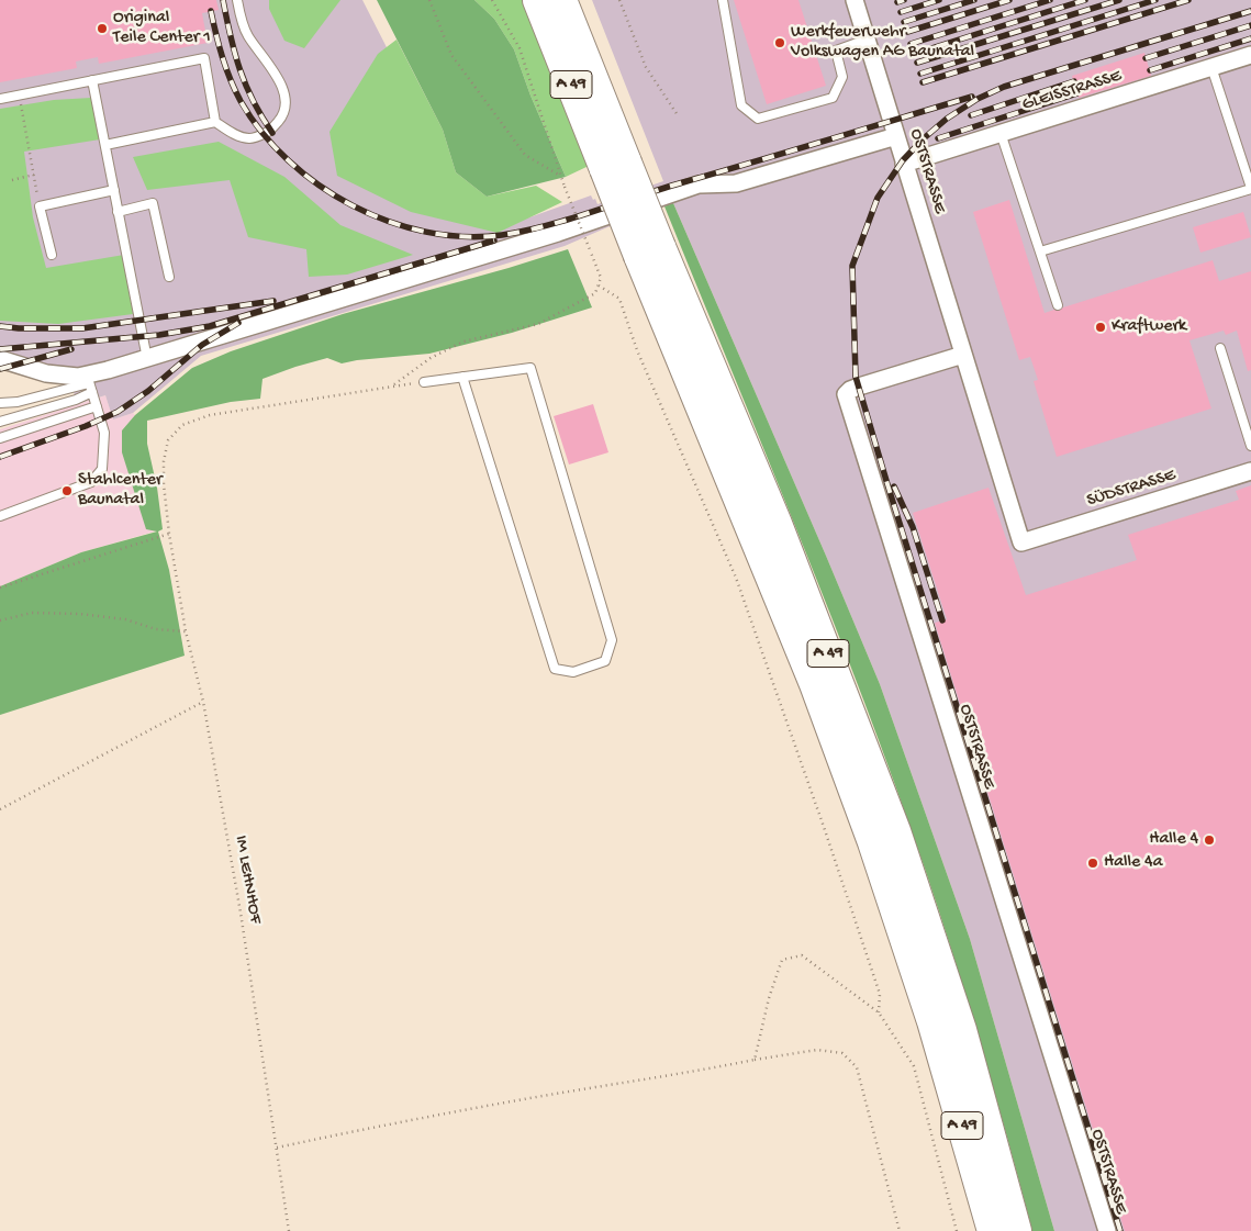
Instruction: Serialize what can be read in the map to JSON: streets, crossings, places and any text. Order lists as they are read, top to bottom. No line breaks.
{"streets":{"highway":["A 49"],"street":["GLEISSTRASSE","OSTSTRASSE","SÜDSTRASSE"],"path":["IM LEHNHOF"]},"crossings":[["GLEISSTRASSE","OSTSTRASSE"],["OSTSTRASSE","SÜDSTRASSE"]],"places":["Original Teile Center 1","Werkfeuerwehr Volkswagen AG Baunatal","Kraftwerk","Stahlcenter Baunatal","Halle 4","Halle 4a"]}
